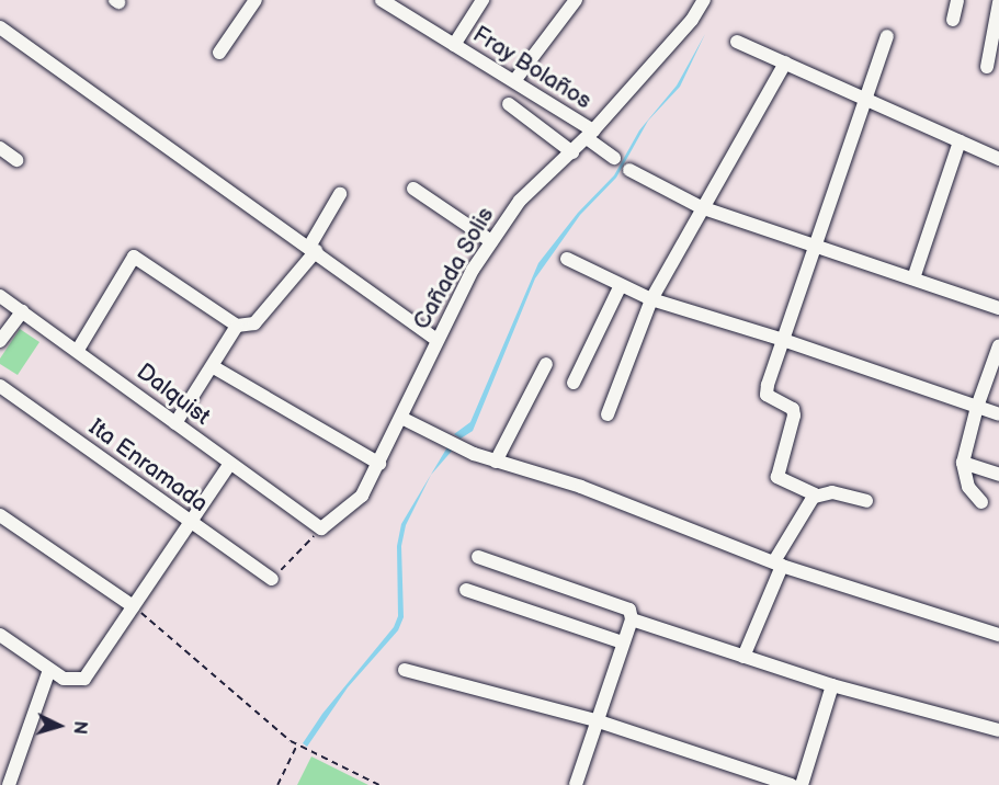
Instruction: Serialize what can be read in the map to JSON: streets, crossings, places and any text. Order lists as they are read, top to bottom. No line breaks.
{"streets":{"street":["Fray Bolaños","Cañada Solis","Dalquist","Ita Enramada"]},"crossings":[["Fray Bolaños","Cañada Solis"],["Cañada Solis","Dalquist"]],"north":"right"}
